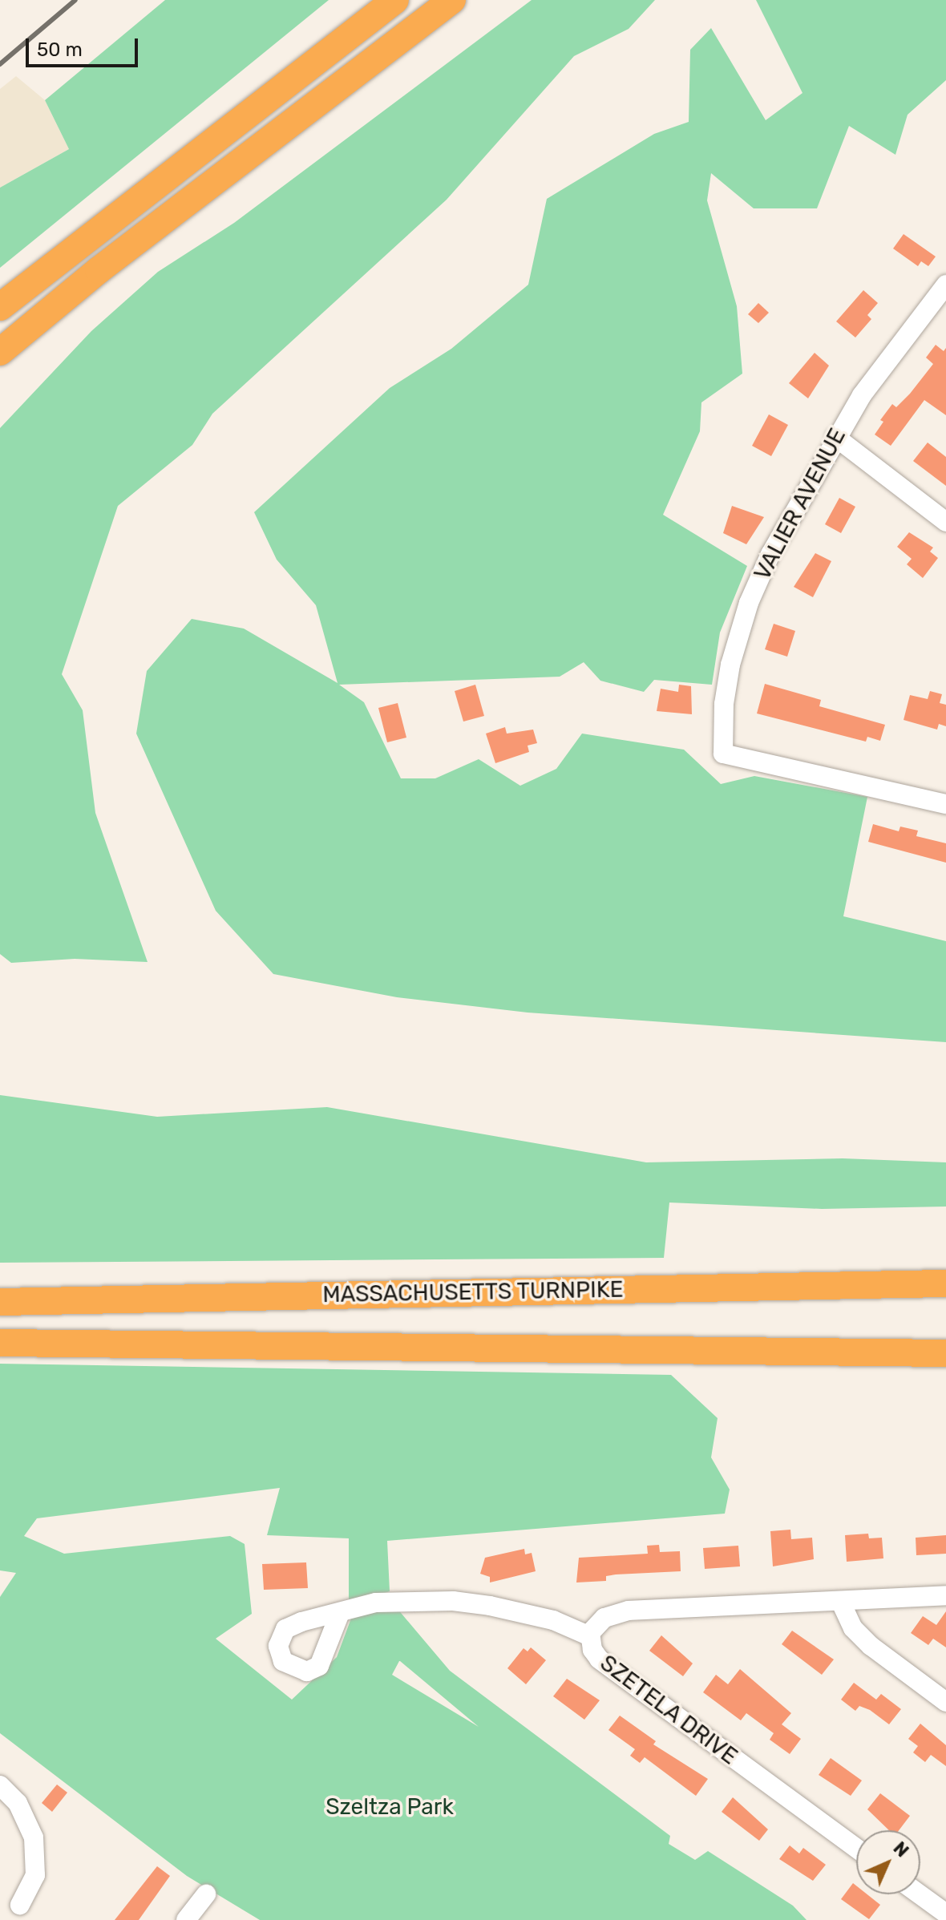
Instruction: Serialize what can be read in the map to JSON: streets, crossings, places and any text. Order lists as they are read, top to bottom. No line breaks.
{"streets":{"highway":["MASSACHUSETTS TURNPIKE"],"street":["VALIER AVENUE","SZETELA DRIVE"]},"parks":["Szeltza Park"],"scale_bar":"50 m","north":"top right"}
